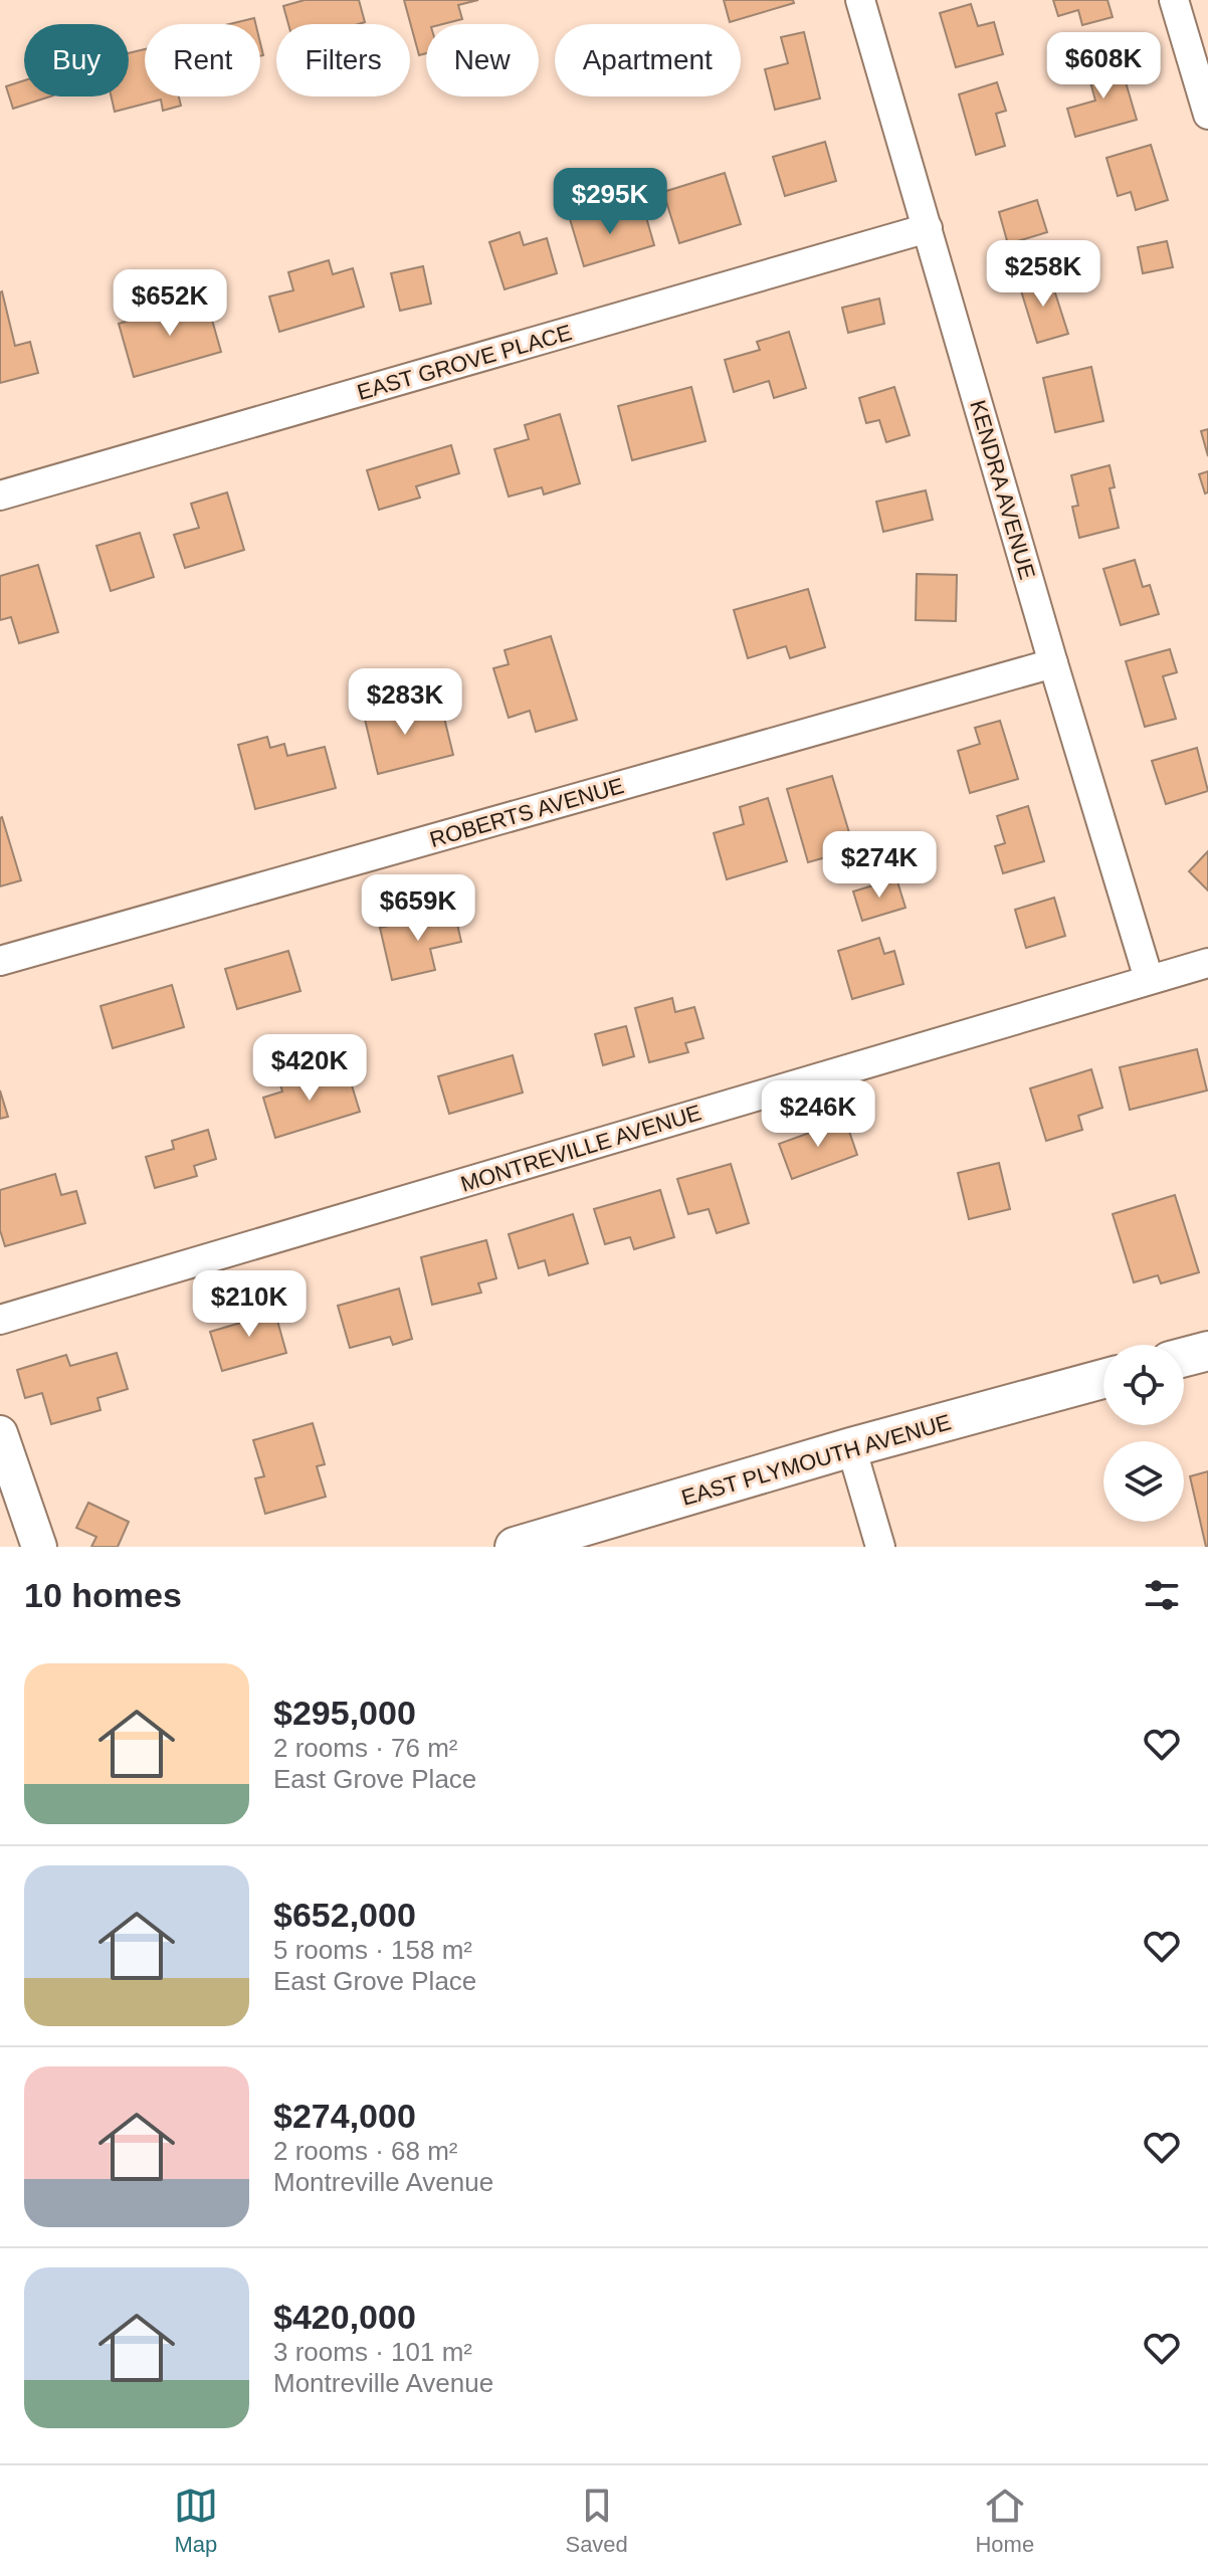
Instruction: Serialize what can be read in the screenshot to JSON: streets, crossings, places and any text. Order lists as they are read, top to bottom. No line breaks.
{"streets":{"main road":["EAST PLYMOUTH AVENUE"],"street":["EAST GROVE PLACE","KENDRA AVENUE","ROBERTS AVENUE","MONTREVILLE AVENUE"]},"crossings":[["EAST GROVE PLACE","KENDRA AVENUE"],["KENDRA AVENUE","ROBERTS AVENUE"],["KENDRA AVENUE","MONTREVILLE AVENUE"]],"page":{"chip":["Buy","Rent","Filters","New","Apartment"],"price":["$608K","$295K","$258K","$652K","$283K","$274K","$659K","$420K","$246K","$210K"],"heading":"10 homes","list":[{"name":"$295,000","note":"2 rooms · 76 m² · East Grove Place"},{"name":"$652,000","note":"5 rooms · 158 m² · East Grove Place"},{"name":"$274,000","note":"2 rooms · 68 m² · Montreville Avenue"},{"name":"$420,000","note":"3 rooms · 101 m² · Montreville Avenue"}],"tabs":["Map","Saved","Home"]}}
